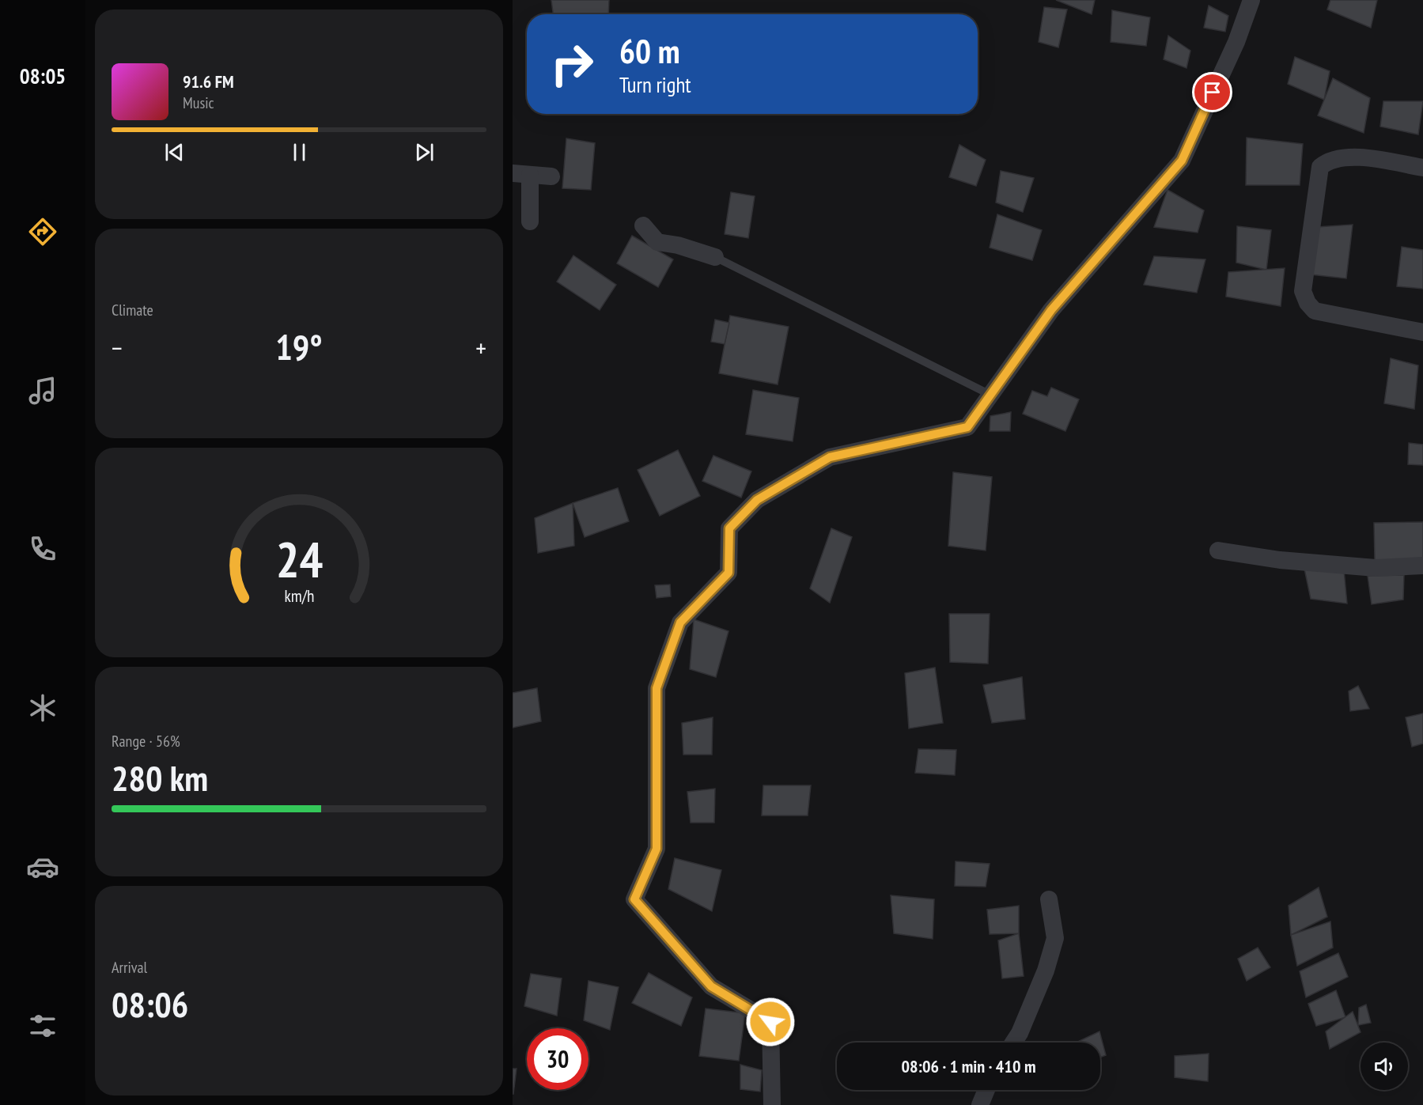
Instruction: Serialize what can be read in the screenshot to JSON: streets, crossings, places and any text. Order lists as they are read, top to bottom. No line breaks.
{"page":{"tabs":"08:05","turn":["60 m","Turn right"],"song":["91.6 FM","Music"],"tile":["Climate",["Range · 56%","280 km"],["Arrival","08:06"]],"heat":["−","19°","+"],"limit":"30","trip":"08:06 · 1 min · 410 m","gauge":["24","km/h"]}}
